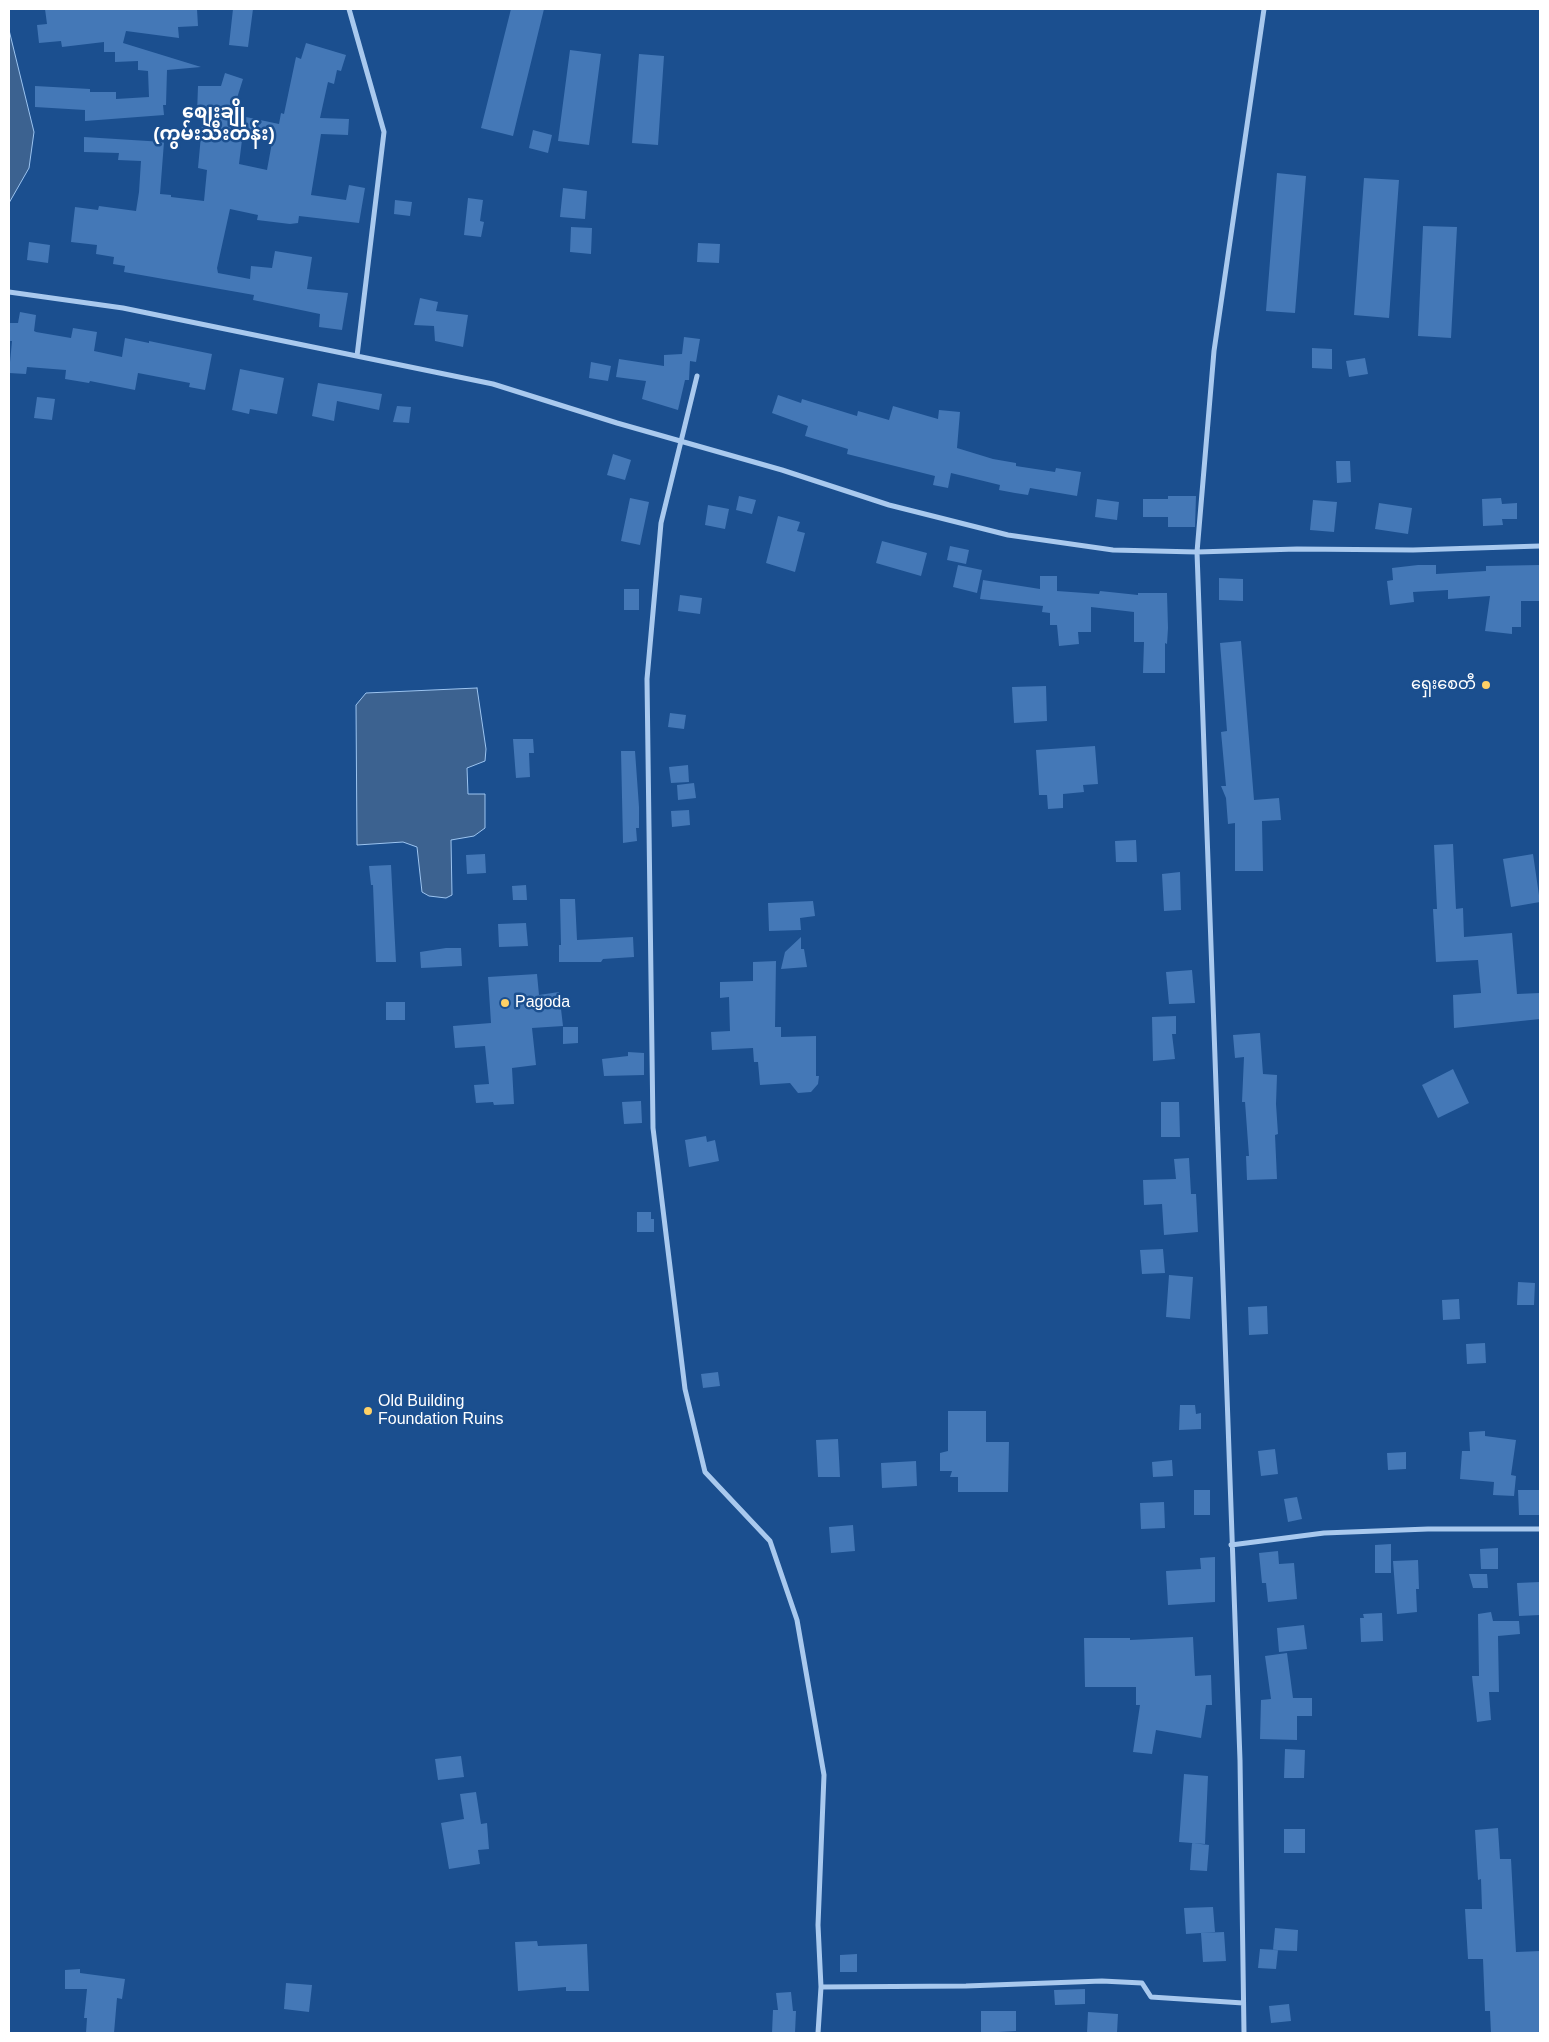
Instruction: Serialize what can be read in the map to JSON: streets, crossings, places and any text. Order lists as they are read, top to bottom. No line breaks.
{"districts":["စျေးချို (ကွမ်းသီးတန်း)"],"places":["ရှေးစေတီ","Pagoda","Old Building Foundation Ruins"]}
